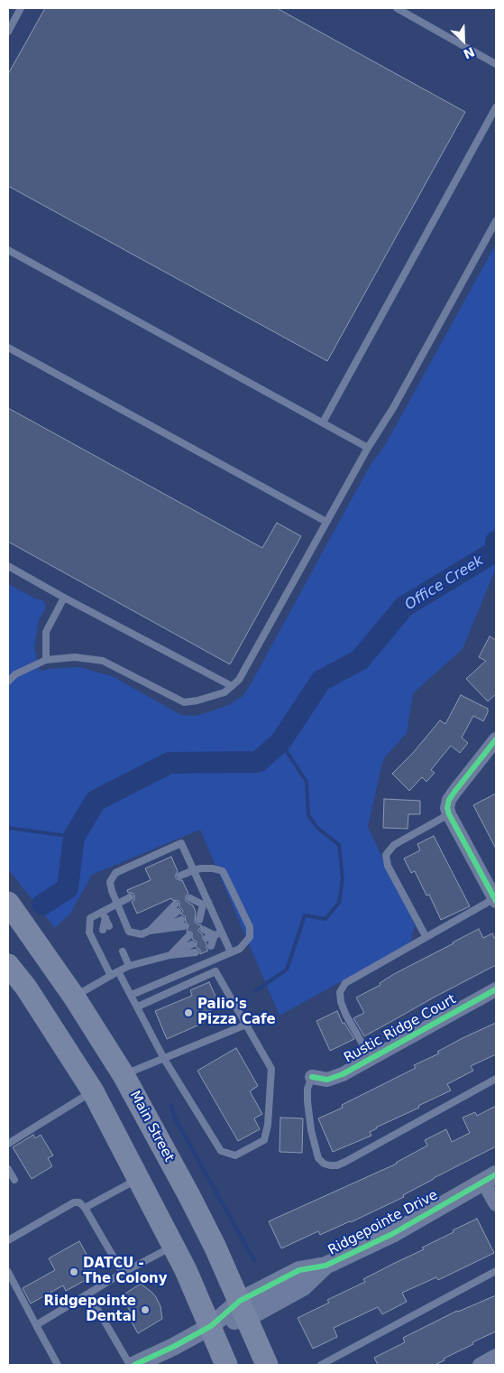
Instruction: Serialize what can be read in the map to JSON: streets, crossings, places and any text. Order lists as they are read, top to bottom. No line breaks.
{"streets":{"main road":["Main Street"],"street":["Rustic Ridge Court","Ridgepointe Drive"]},"crossings":[["Main Street","Ridgepointe Drive"]],"water":["Office Creek"],"places":["Palio's Pizza Cafe","DATCU - The Colony","Ridgepointe Dental"],"north":"bottom right"}
